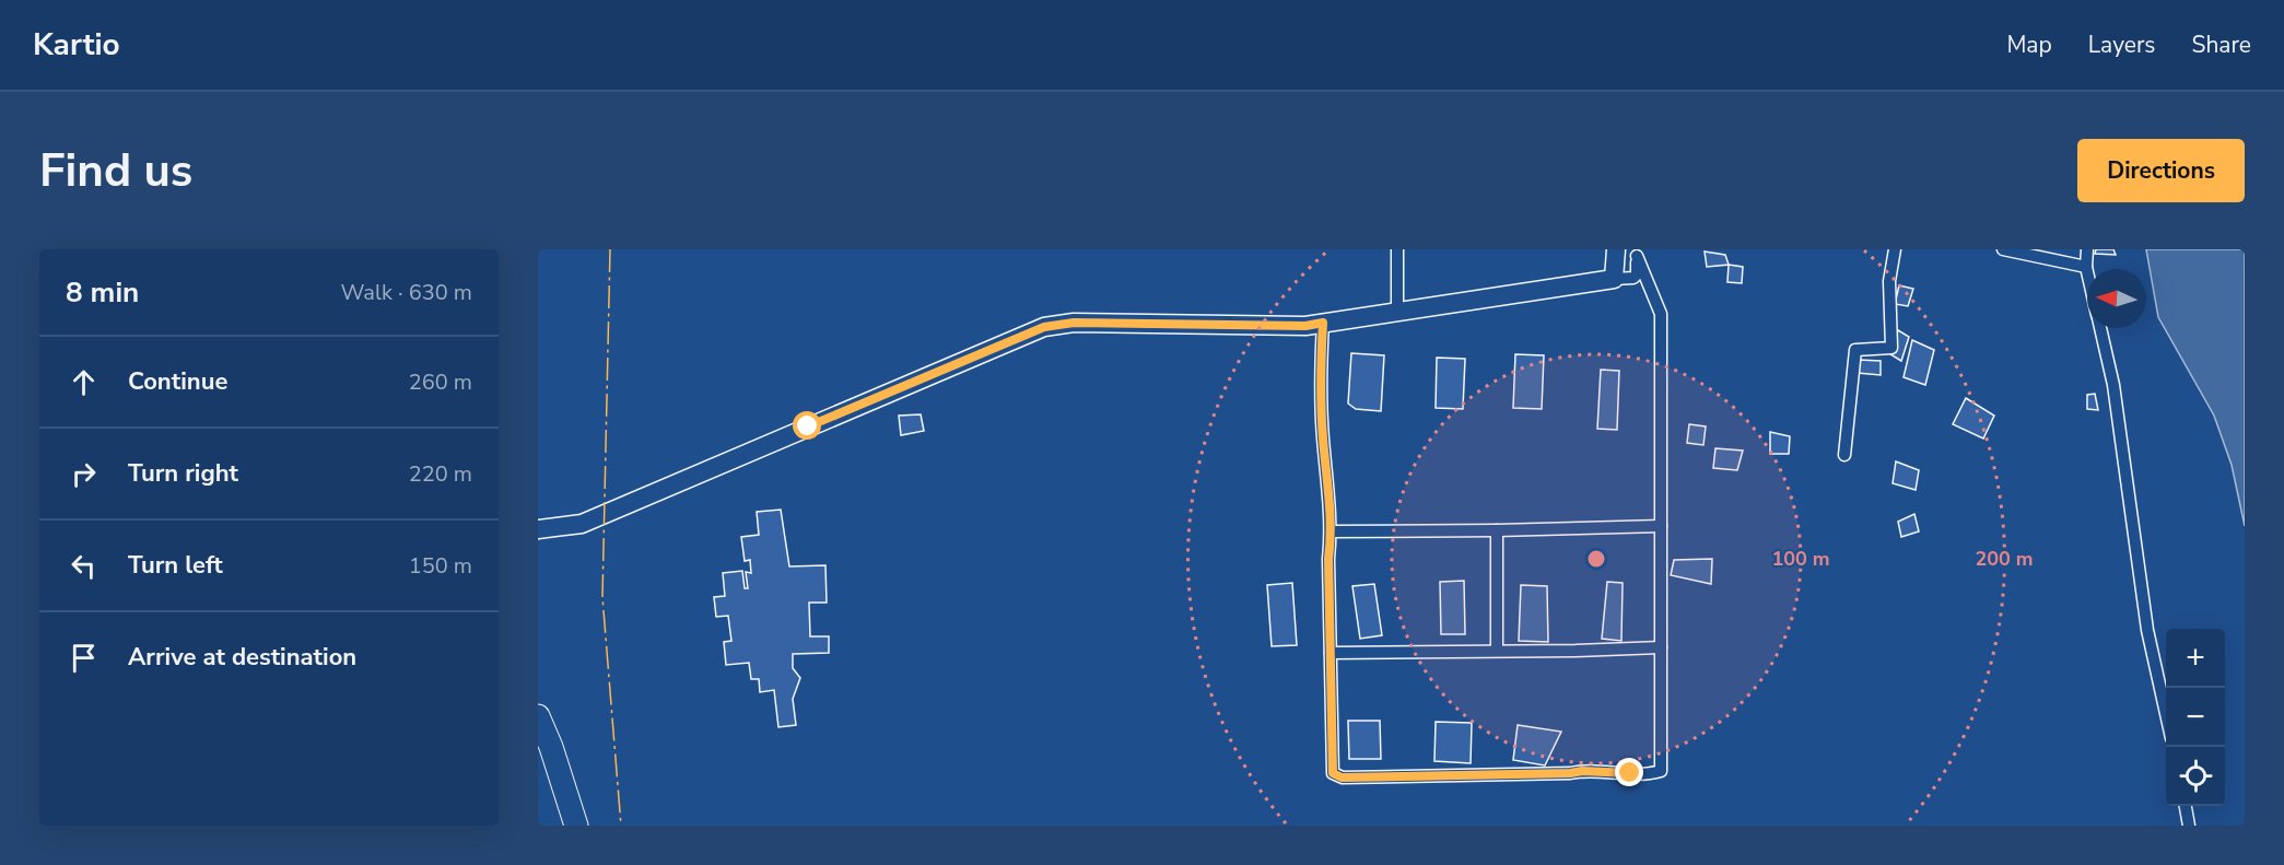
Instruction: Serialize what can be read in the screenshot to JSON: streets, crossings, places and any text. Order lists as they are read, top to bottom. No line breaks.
{"north":"left","page":{"header":"Kartio","nav":["Map","Layers","Share"],"buttons":"Directions","title":"Find us","heading":["8 min","Walk · 630 m"],"list":[["Continue","260 m"],["Turn right","220 m"],["Turn left","150 m"],"Arrive at destination"],"map_buttons":["+","−"]},"rings":["100 m","200 m"]}
